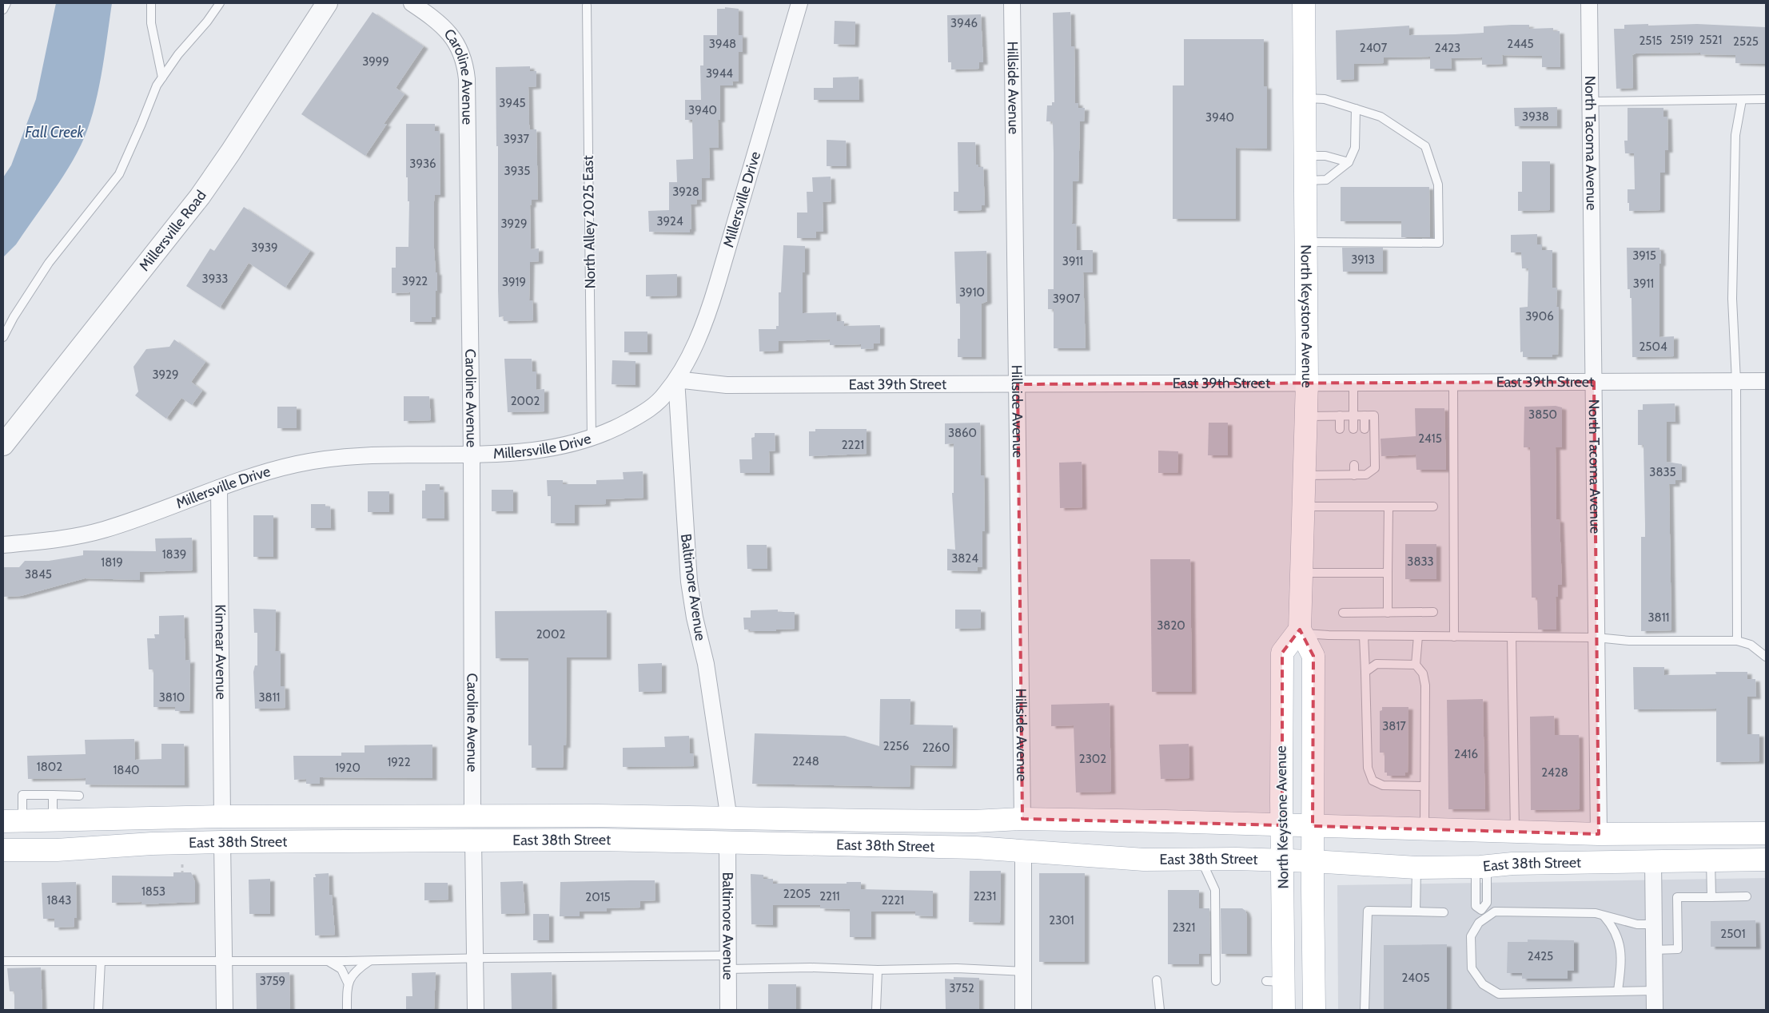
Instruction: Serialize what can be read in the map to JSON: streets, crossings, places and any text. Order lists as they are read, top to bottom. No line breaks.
{"streets":{"main road":["North Keystone Avenue","East 38th Street"],"street":["Caroline Avenue","Hillside Avenue","North Tacoma Avenue","Millersville Drive","Millersville Road","East 39th Street","Baltimore Avenue","Kinnear Avenue"],"lane":["North Alley 2025 East"]},"crossings":[["Caroline Avenue","Millersville Drive"],["Caroline Avenue","East 38th Street"],["Hillside Avenue","East 39th Street"],["Hillside Avenue","East 38th Street"],["North Tacoma Avenue","East 39th Street"],["North Tacoma Avenue","East 38th Street"],["Millersville Drive","North Alley 2025 East"],["Millersville Drive","East 39th Street"],["Millersville Drive","Baltimore Avenue"],["Millersville Drive","Kinnear Avenue"],["North Keystone Avenue","East 39th Street"],["North Keystone Avenue","East 38th Street"],["East 39th Street","Baltimore Avenue"],["Baltimore Avenue","East 38th Street"],["Kinnear Avenue","East 38th Street"]],"water":["Fall Creek"],"house_numbers":["3946","2519","2521","2515","2525","3948","2445","2407","2423","3999","3944","3945","3940","3938","3940","3937","3936","3935","3928","3924","3929","3939","3915","3913","3911","3933","3922","3919","3911","3910","3907","3906","2504","3929","2002","3850","3860","2415","2221","3835","1839","3824","3833","1819","3845","3811","3820","2002","3810","3811","3817","2256","2260","2416","2302","2248","1922","1802","1920","1840","2428","1853","2205","2211","2231","2015","1843","2221","2301","2321","2501","2425","2405","3759","3752"]}
